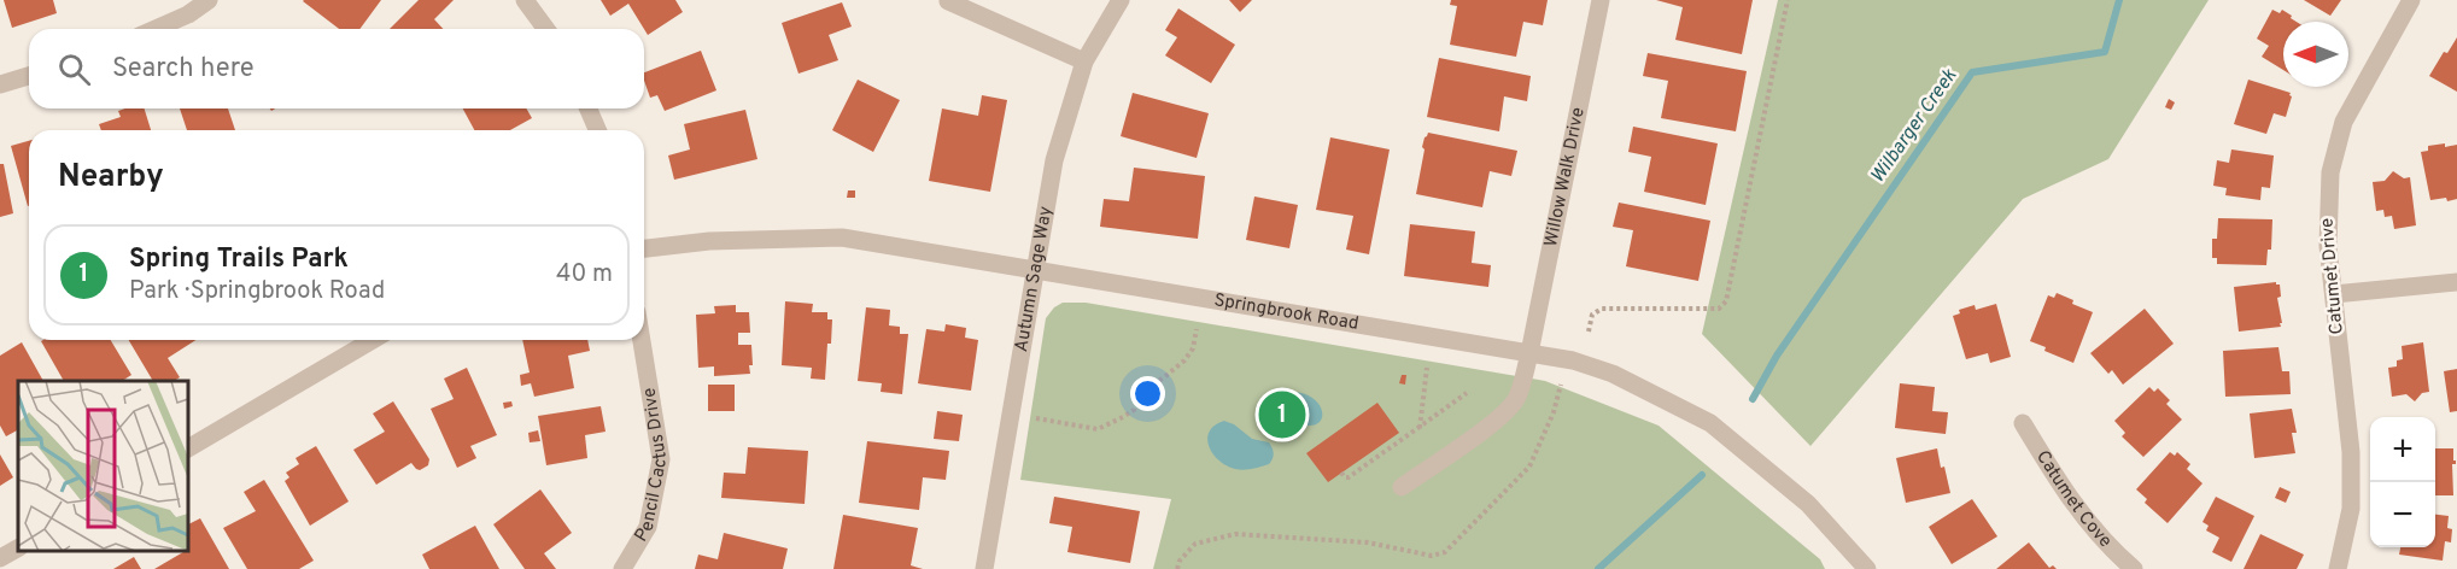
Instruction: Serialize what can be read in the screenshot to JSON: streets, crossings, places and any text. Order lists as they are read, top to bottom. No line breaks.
{"streets":{"street":["Willow Walk Drive","Catumet Drive","Autumn Sage Way","Springbrook Road","Pencil Cactus Drive","Catumet Cove"]},"crossings":[["Willow Walk Drive","Springbrook Road"],["Autumn Sage Way","Springbrook Road"]],"water":["Wilbarger Creek"],"north":"left","page":{"search":"Search here","heading":"Nearby","list":[{"mark":"1","name":"Spring Trails Park","note":"Park · Springbrook Road","value":"40 m"}],"pins":"1","map_buttons":["+","−"]}}
